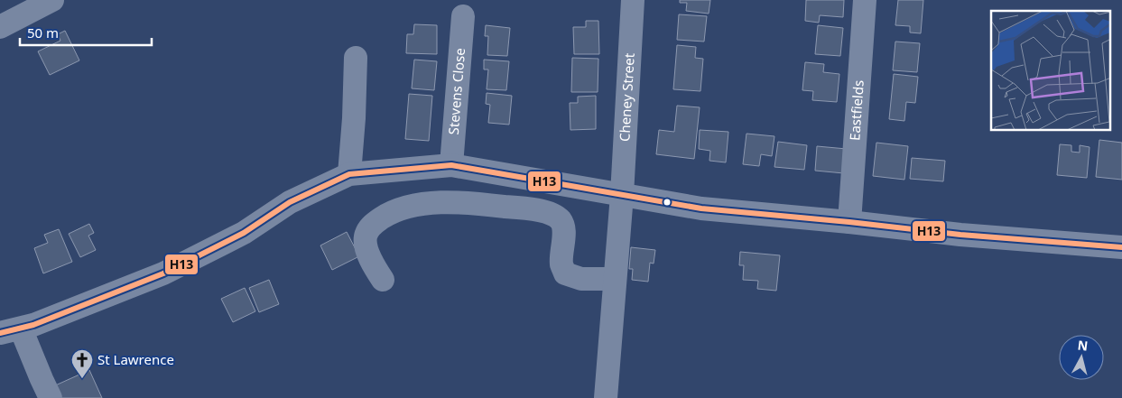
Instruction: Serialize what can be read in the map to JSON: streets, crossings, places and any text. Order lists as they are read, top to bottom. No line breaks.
{"streets":{"street":["Stevens Close","Cheney Street","Eastfields"]},"places":{"church":["St Lawrence"]},"lines":["transit line H13"],"scale_bar":"50 m","north":"top"}
